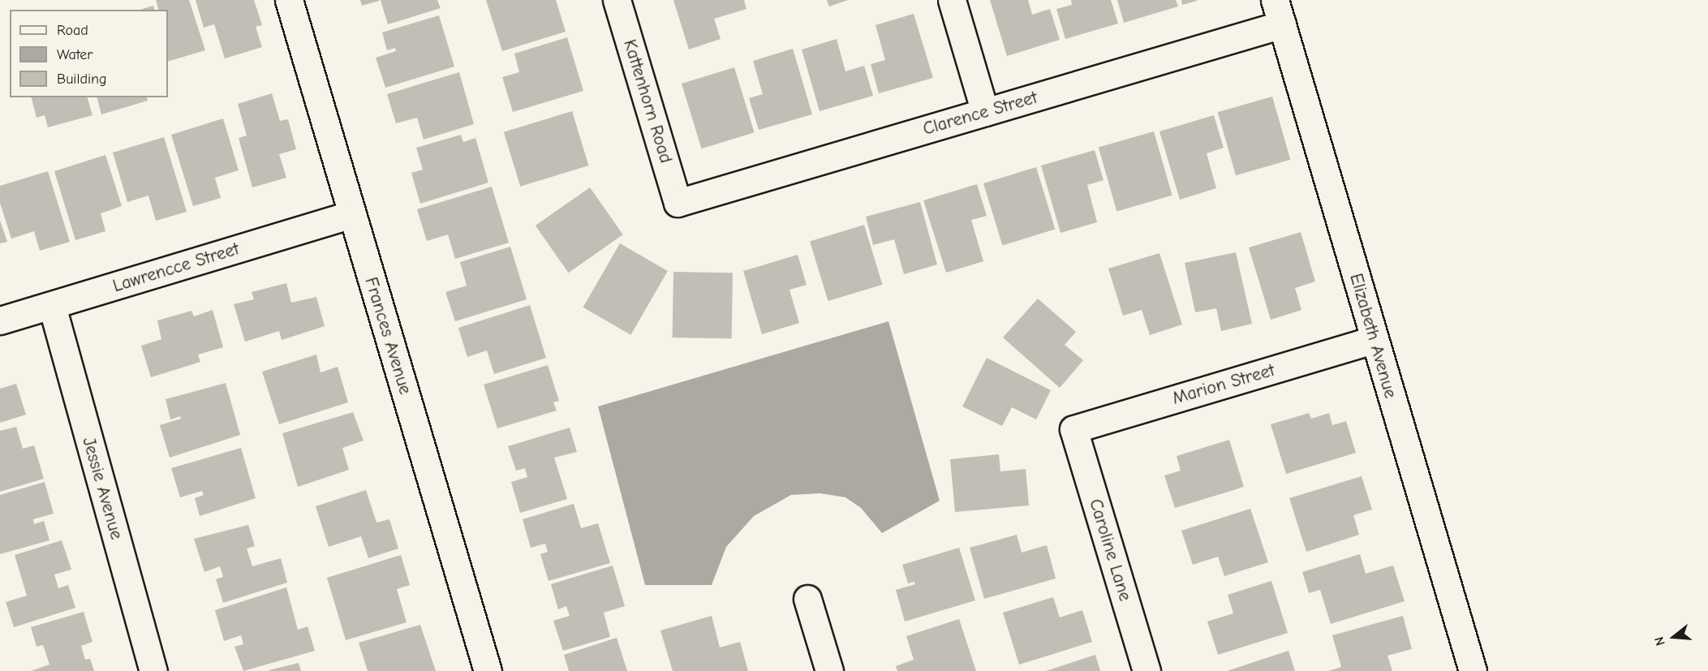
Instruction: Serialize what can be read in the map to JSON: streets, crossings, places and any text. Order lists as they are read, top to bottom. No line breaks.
{"streets":{"street":["Kattenhorn Road","Clarence Street","Lawrencce Street","Frances Avenue","Elizabeth Avenue","Marion Street","Jessie Avenue","Caroline Lane"]},"crossings":[["Kattenhorn Road","Clarence Street"],["Clarence Street","Elizabeth Avenue"],["Lawrencce Street","Frances Avenue"],["Lawrencce Street","Jessie Avenue"],["Elizabeth Avenue","Marion Street"],["Marion Street","Caroline Lane"]],"legend":["Road","Water","Building"],"north":"left"}
